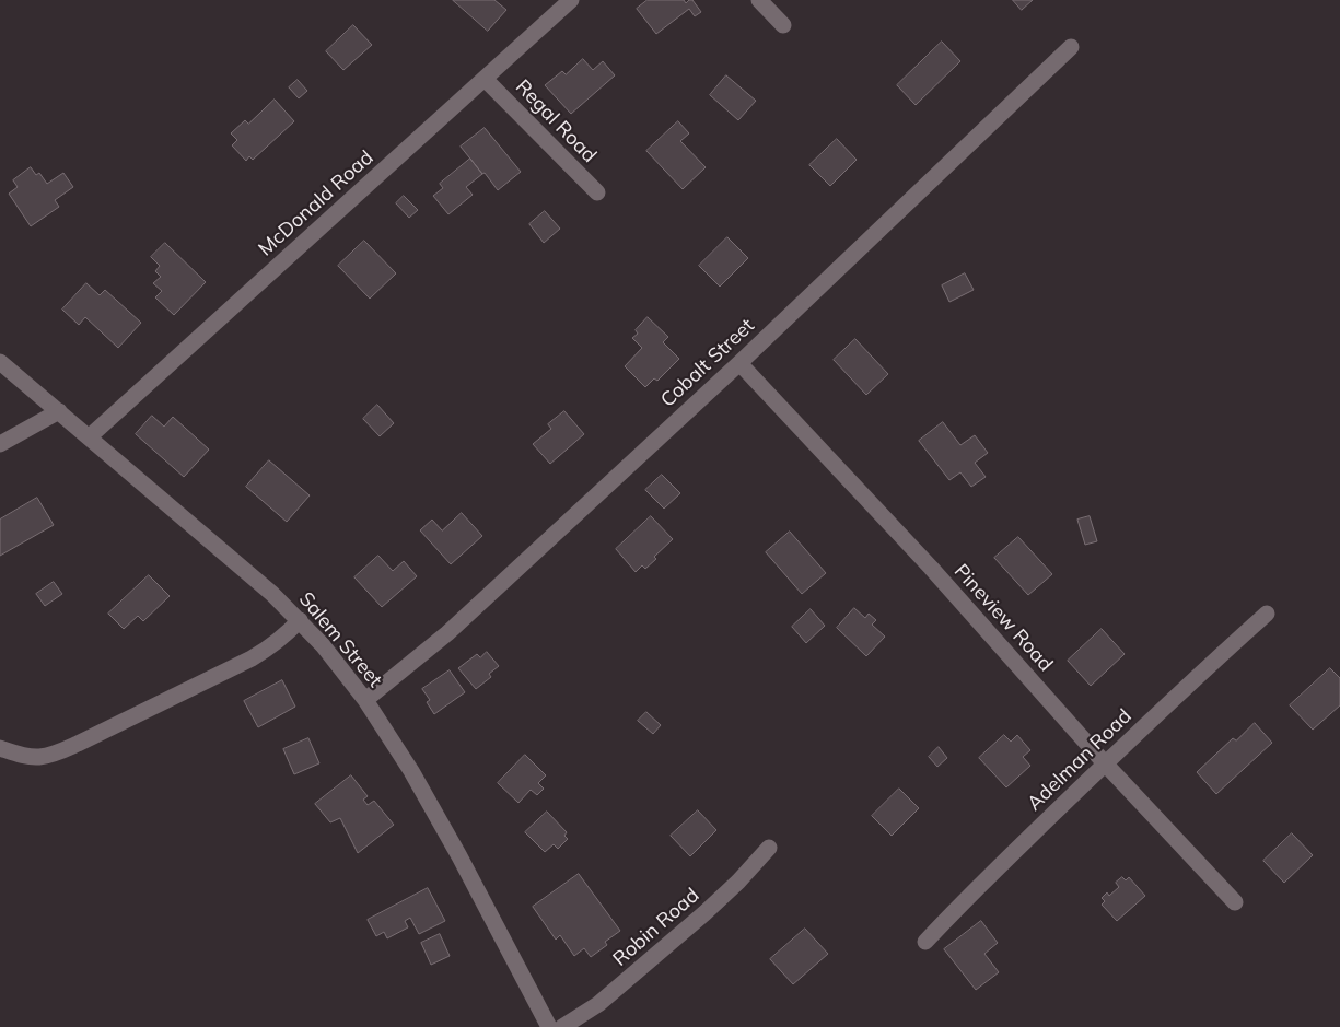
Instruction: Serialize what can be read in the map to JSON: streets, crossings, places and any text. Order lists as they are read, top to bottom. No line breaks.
{"streets":{"street":["Regal Road","McDonald Road","Cobalt Street","Pineview Road","Salem Street","Adelman Road","Robin Road"]},"crossings":[["Regal Road","McDonald Road"],["McDonald Road","Salem Street"],["Cobalt Street","Pineview Road"],["Cobalt Street","Salem Street"],["Pineview Road","Adelman Road"]]}
